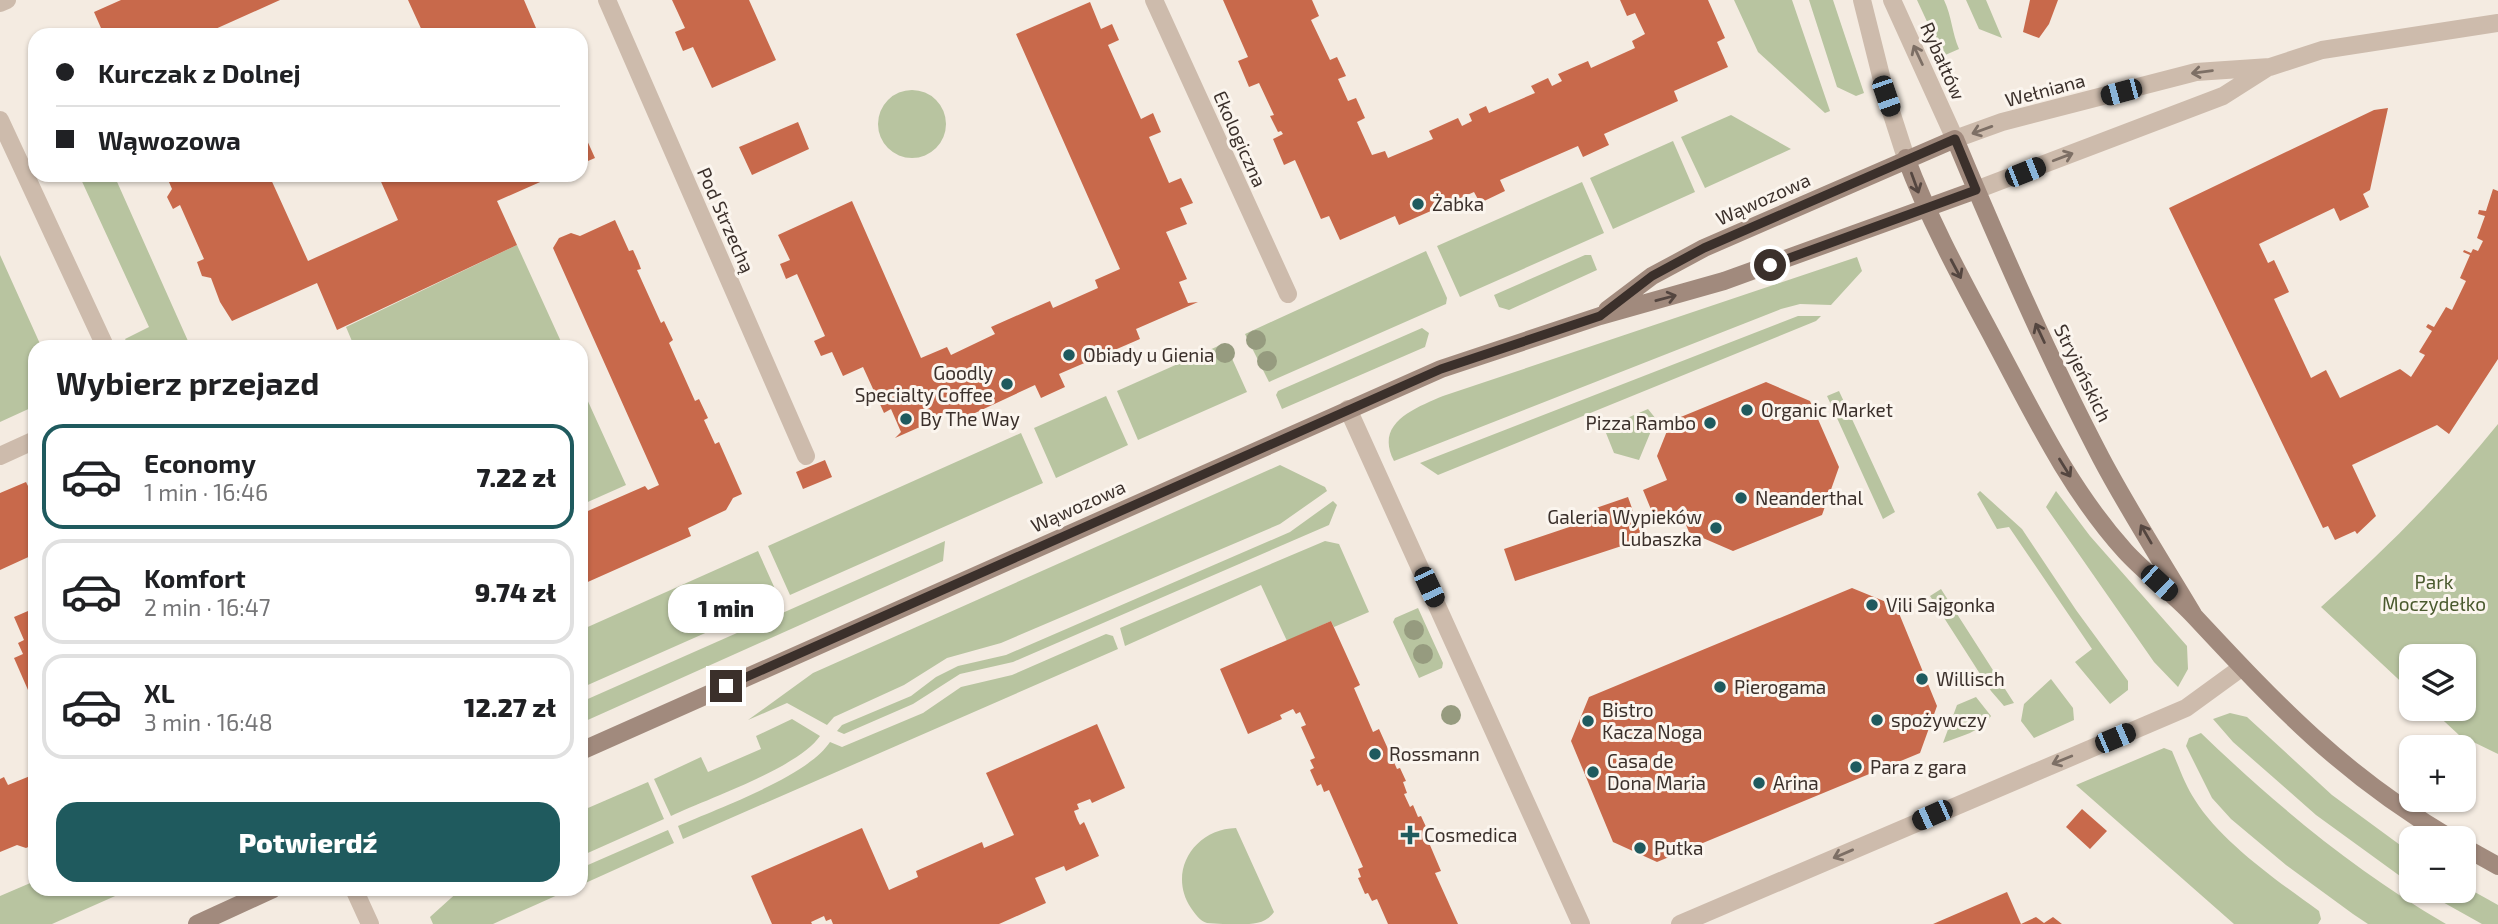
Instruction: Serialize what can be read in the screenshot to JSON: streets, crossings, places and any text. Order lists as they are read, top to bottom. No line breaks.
{"streets":{"street":["Rybałtów","Wełniana","Ekologiczna","Wąwozowa","Pod Strzechą","Stryjeńskich"]},"crossings":[["Rybałtów","Wełniana"],["Rybałtów","Wąwozowa"],["Rybałtów","Stryjeńskich"],["Wełniana","Wąwozowa"],["Wełniana","Stryjeńskich"],["Wąwozowa","Stryjeńskich"]],"parks":["Park Moczydełko"],"places":{"other":["Żabka","Obiady u Gienia","Goodly Specialty Coffee","Organic Market","By The Way","Pizza Rambo","Neanderthal","Galeria Wypieków Lubaszka","Vili Sajgonka","Willisch","Pierogama","spożywczy","Bistro Kacza Noga","Rossmann","Para z gara","Casa de Dona Maria","Arina","Putka"],"health":["Cosmedica"]},"page":{"banner":["Kurczak z Dolnej","Wąwozowa"],"heading":"Wybierz przejazd","list":[{"name":"Economy","note":"1 min · 16:46","value":"7.22 zł"},{"name":"Komfort","note":"2 min · 16:47","value":"9.74 zł"},{"name":"XL","note":"3 min · 16:48","value":"12.27 zł"}],"bubble":"1 min","map_buttons":["+","−"],"buttons":"Potwierdź"}}
